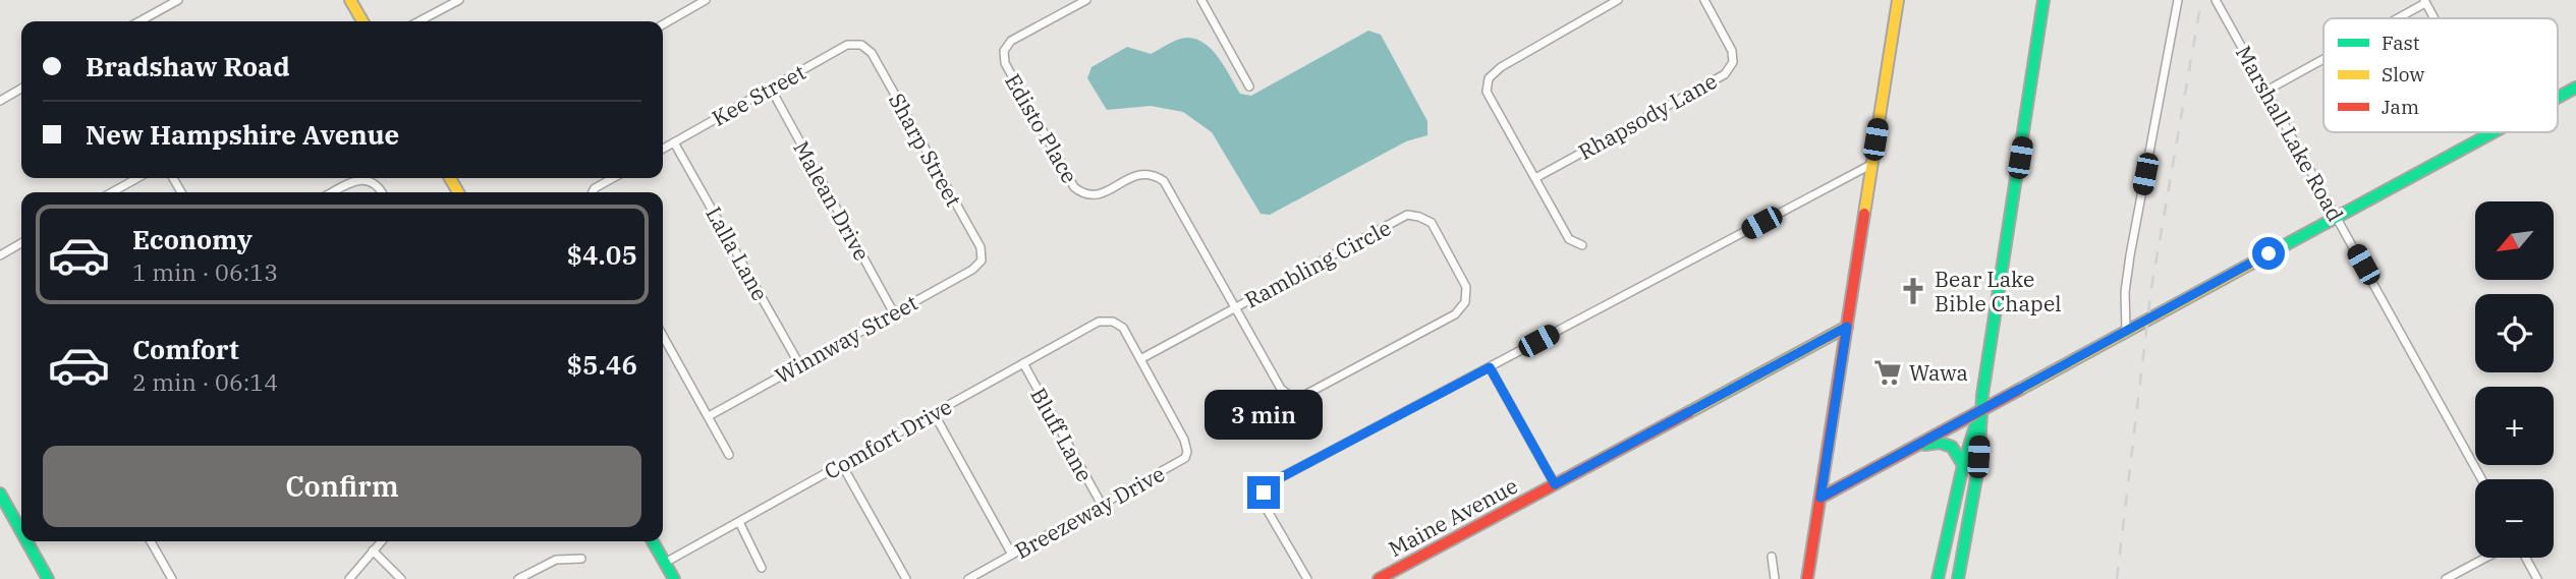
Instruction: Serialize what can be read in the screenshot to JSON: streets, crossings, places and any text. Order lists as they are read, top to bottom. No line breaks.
{"streets":{"street":["Kee Street","Rhapsody Lane","Edisto Place","Marshall Lake Road","Sharp Street","Malean Drive","Lalla Lane","Rambling Circle","Winnway Street","Bluff Lane","Comfort Drive","Breezeway Drive","Maine Avenue"]},"crossings":[["Kee Street","Sharp Street"],["Kee Street","Malean Drive"],["Kee Street","Lalla Lane"],["Edisto Place","Rambling Circle"],["Sharp Street","Winnway Street"],["Malean Drive","Winnway Street"],["Lalla Lane","Winnway Street"],["Rambling Circle","Breezeway Drive"],["Bluff Lane","Comfort Drive"],["Bluff Lane","Breezeway Drive"],["Comfort Drive","Breezeway Drive"]],"places":{"church":["Bear Lake Bible Chapel"],"supermarket":["Wawa"]},"legend":["Fast","Slow","Jam"],"north":"bottom left","page":{"banner":["Bradshaw Road","New Hampshire Avenue"],"map_buttons":["+","−"],"list":[{"name":"Economy","note":"1 min · 06:13","value":"$4.05"},{"name":"Comfort","note":"2 min · 06:14","value":"$5.46"}],"bubble":"3 min","buttons":"Confirm"}}
